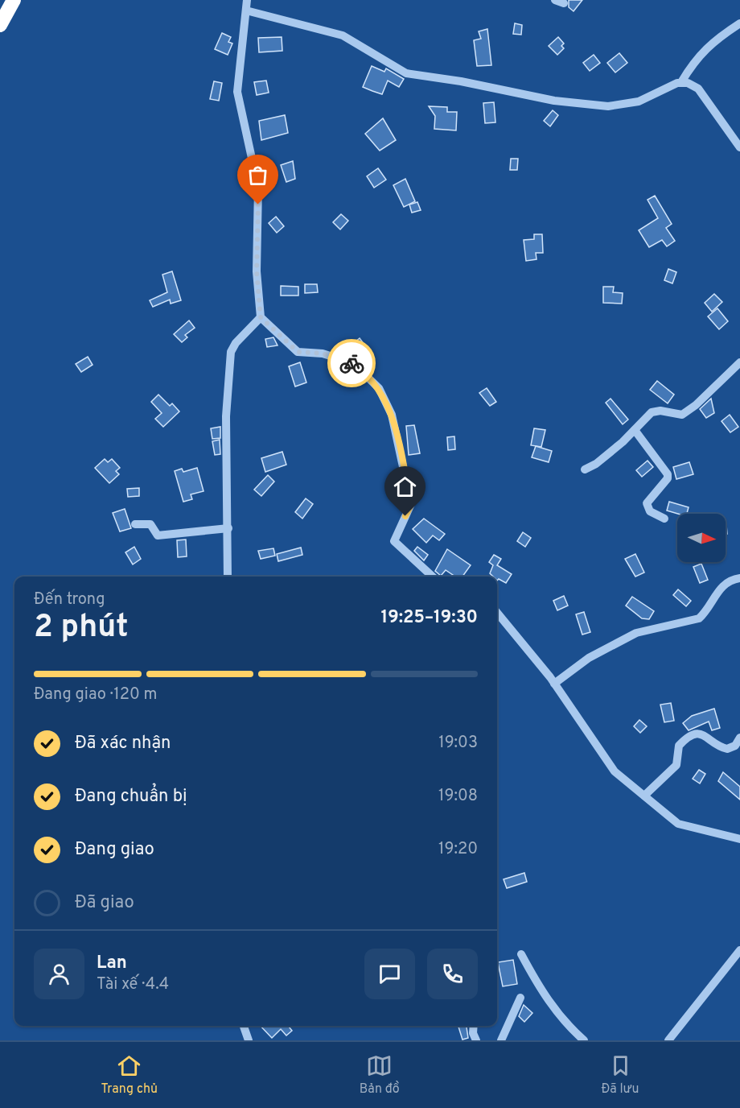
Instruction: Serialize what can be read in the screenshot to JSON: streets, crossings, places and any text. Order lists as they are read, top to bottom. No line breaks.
{"north":"right","page":{"heading":["2 phút","Đến trong","19:25–19:30"],"panel":["Lan","Tài xế · 4.4"],"bar":"Đang giao · 120 m","list":[["Đã xác nhận","19:03"],["Đang chuẩn bị","19:08"],["Đang giao","19:20"],"Đã giao"],"tabs":["Trang chủ","Bản đồ","Đã lưu"]}}
